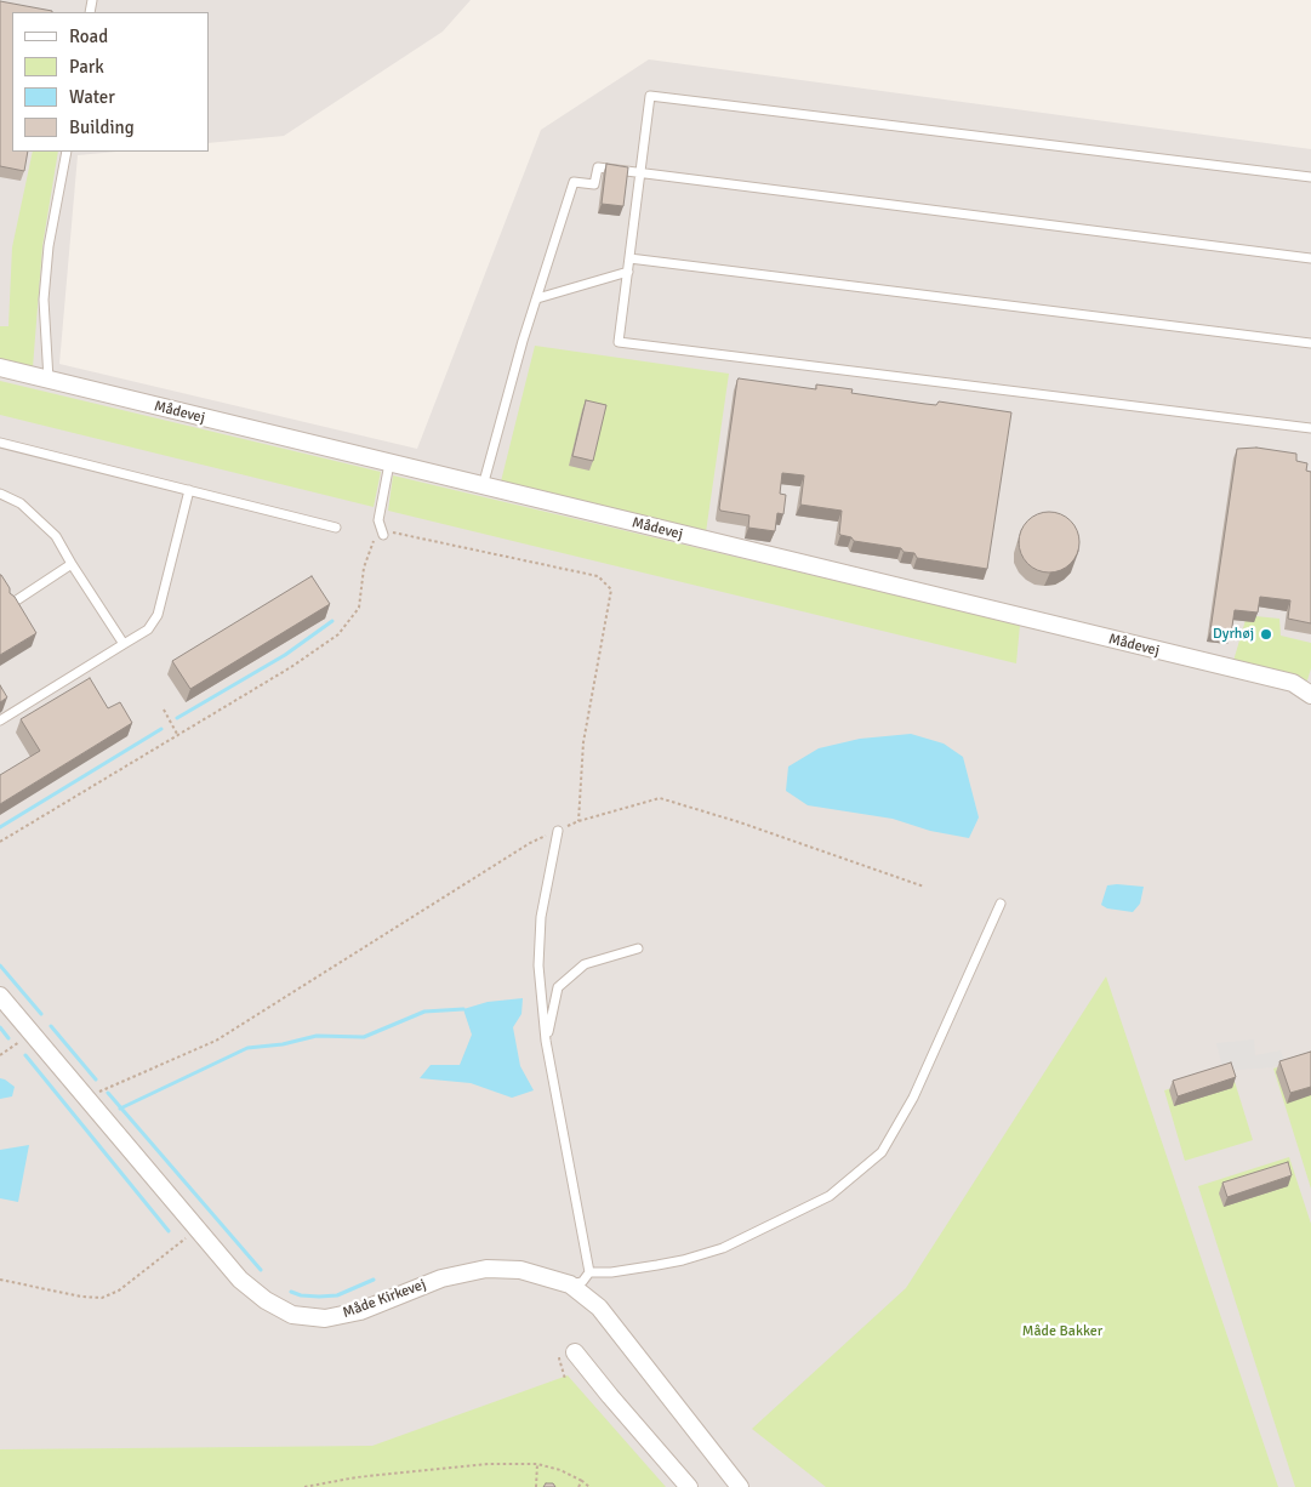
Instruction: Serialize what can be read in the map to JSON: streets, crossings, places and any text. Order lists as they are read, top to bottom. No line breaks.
{"streets":{"street":["Mådevej","Måde Kirkevej"]},"parks":["Måde Bakker"],"places":["Dyrhøj"],"legend":["Road","Park","Water","Building"]}
